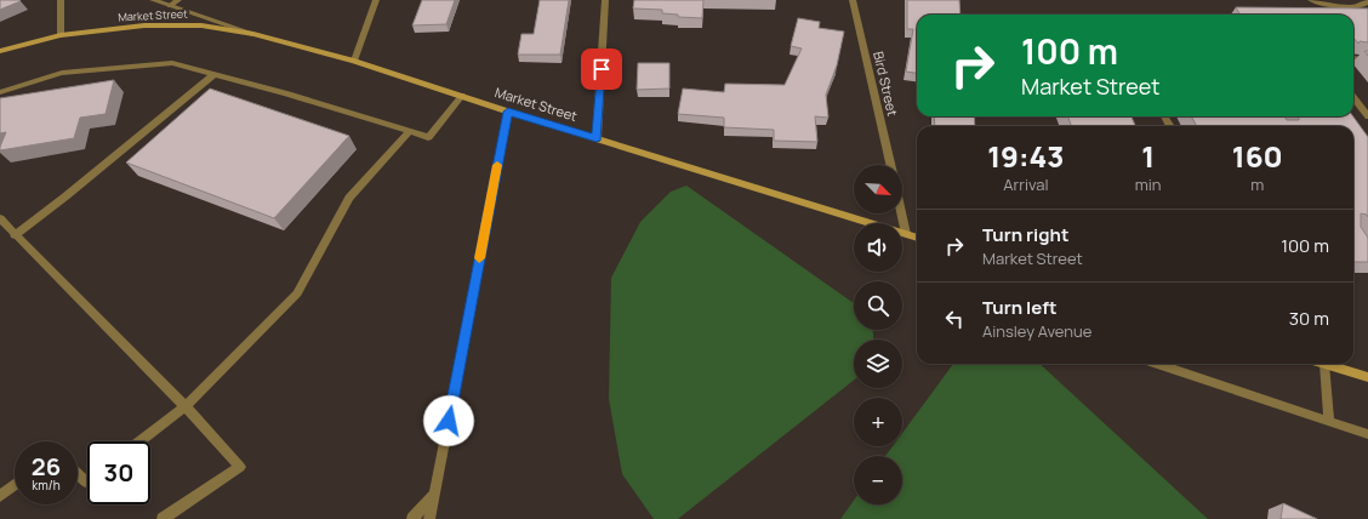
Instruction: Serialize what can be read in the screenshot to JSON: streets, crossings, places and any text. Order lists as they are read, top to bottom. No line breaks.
{"streets":{"main road":["Market Street"],"street":["Bird Street"]},"north":"bottom right","page":{"turn":["100 m","Market Street"],"eta":["19:43","Arrival","1","min","160","m"],"map_buttons":["+","−"],"list":[{"name":"Turn right","note":"Market Street","value":"100 m"},{"name":"Turn left","note":"Ainsley Avenue","value":"30 m"}],"speed":"26 km/h","limit":"30"}}
